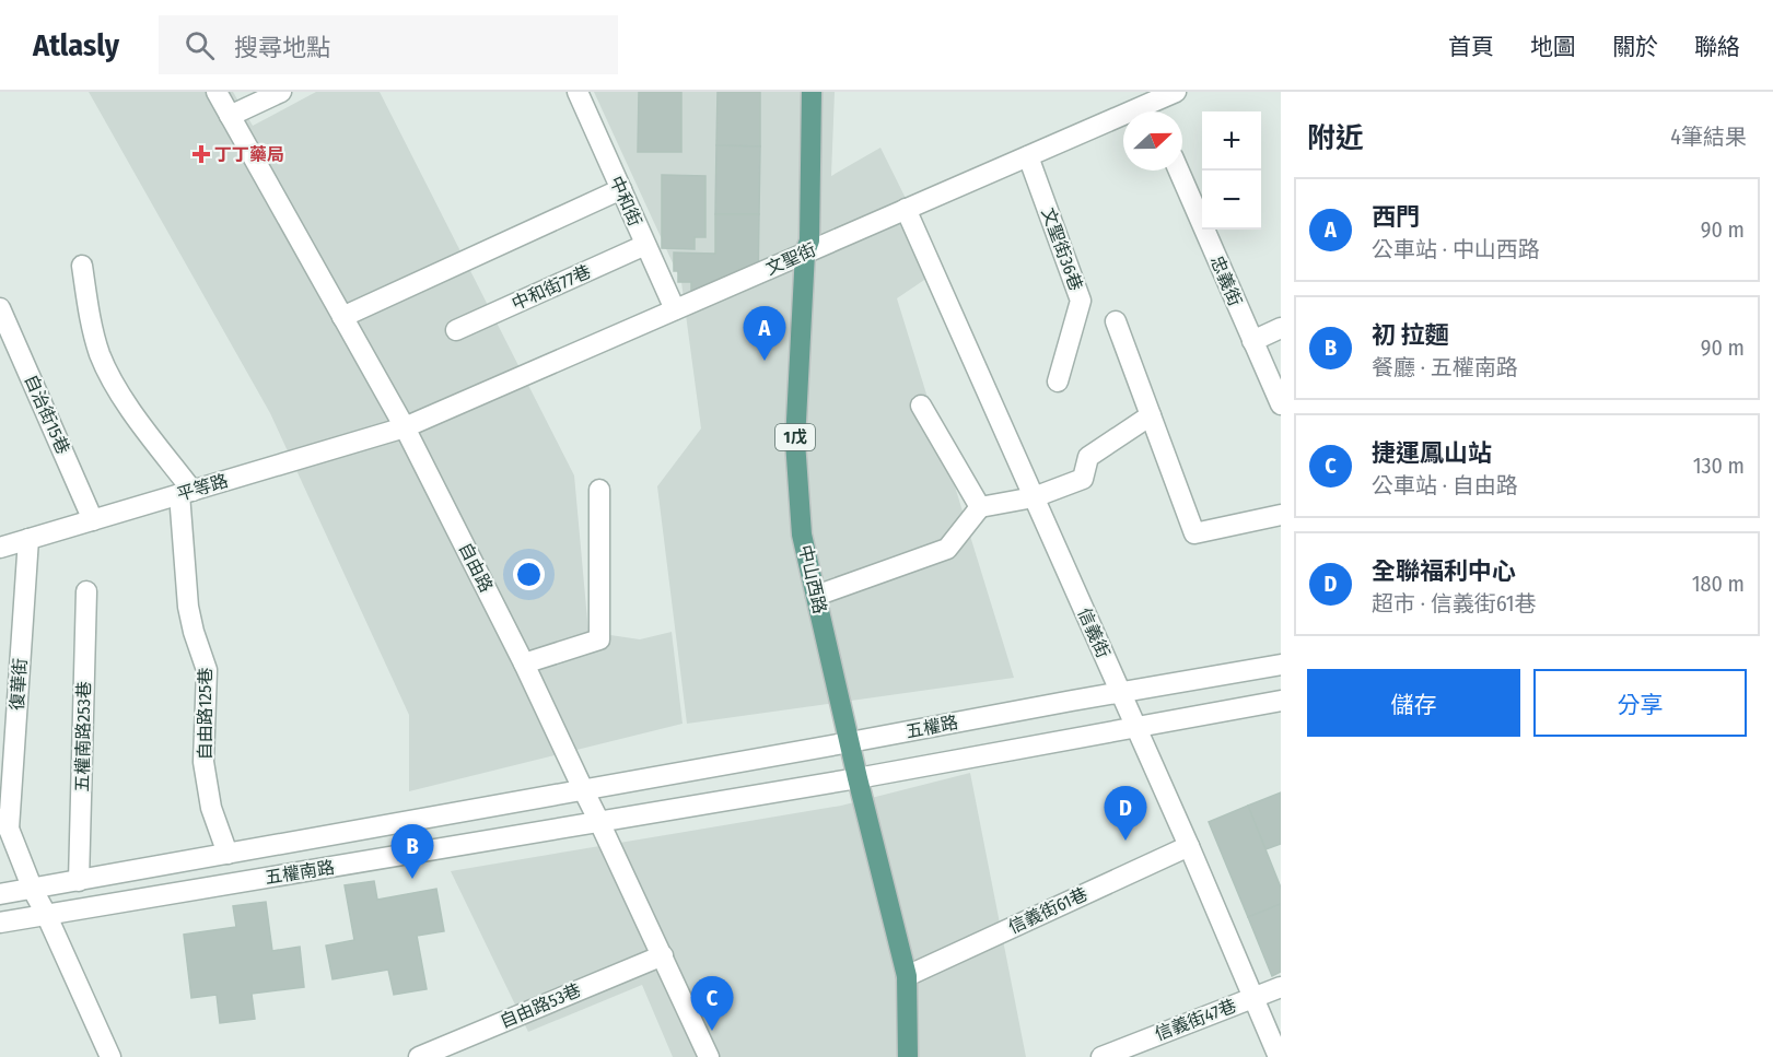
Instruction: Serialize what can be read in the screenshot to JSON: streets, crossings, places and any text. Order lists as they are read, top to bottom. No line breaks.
{"streets":{"main road":["1戊","中山西路"],"street":["中和街","文聖街36巷","文聖街","忠義街","中和街77巷","自治街15巷","平等路","自由路","信義街","復華街","自由路125巷","五權路","五權南路253巷","五權南路","信義街61巷","自由路53巷","信義街47巷"]},"crossings":[["中和街","文聖街"],["中和街","中和街77巷"],["文聖街36巷","文聖街"],["文聖街","平等路"],["文聖街","自由路"],["文聖街","中山西路"],["文聖街","信義街"],["自治街15巷","平等路"],["平等路","自由路"],["平等路","復華街"],["平等路","自由路125巷"],["自由路","五權路"],["自由路","五權南路"],["自由路","自由路53巷"],["中山西路","五權路"],["中山西路","信義街61巷"],["信義街","五權路"],["信義街","信義街61巷"],["信義街","信義街47巷"],["復華街","五權南路"],["自由路125巷","五權南路"],["五權路","五權南路"],["五權南路253巷","五權南路"]],"places":{"health":["丁丁藥局"]},"north":"right","page":{"header":"Atlasly","search":"搜尋地點","nav":["首頁","地圖","關於","聯絡"],"heading":["附近","4筆結果"],"map_buttons":["+","−"],"list":[{"mark":"A","name":"西門","note":"公車站 · 中山西路","value":"90 m"},{"mark":"B","name":"初 拉麵","note":"餐廳 · 五權南路","value":"90 m"},{"mark":"C","name":"捷運鳳山站","note":"公車站 · 自由路","value":"130 m"},{"mark":"D","name":"全聯福利中心","note":"超市 · 信義街61巷","value":"180 m"}],"pins":["A","D","B","C"],"buttons":["儲存","分享"]}}
